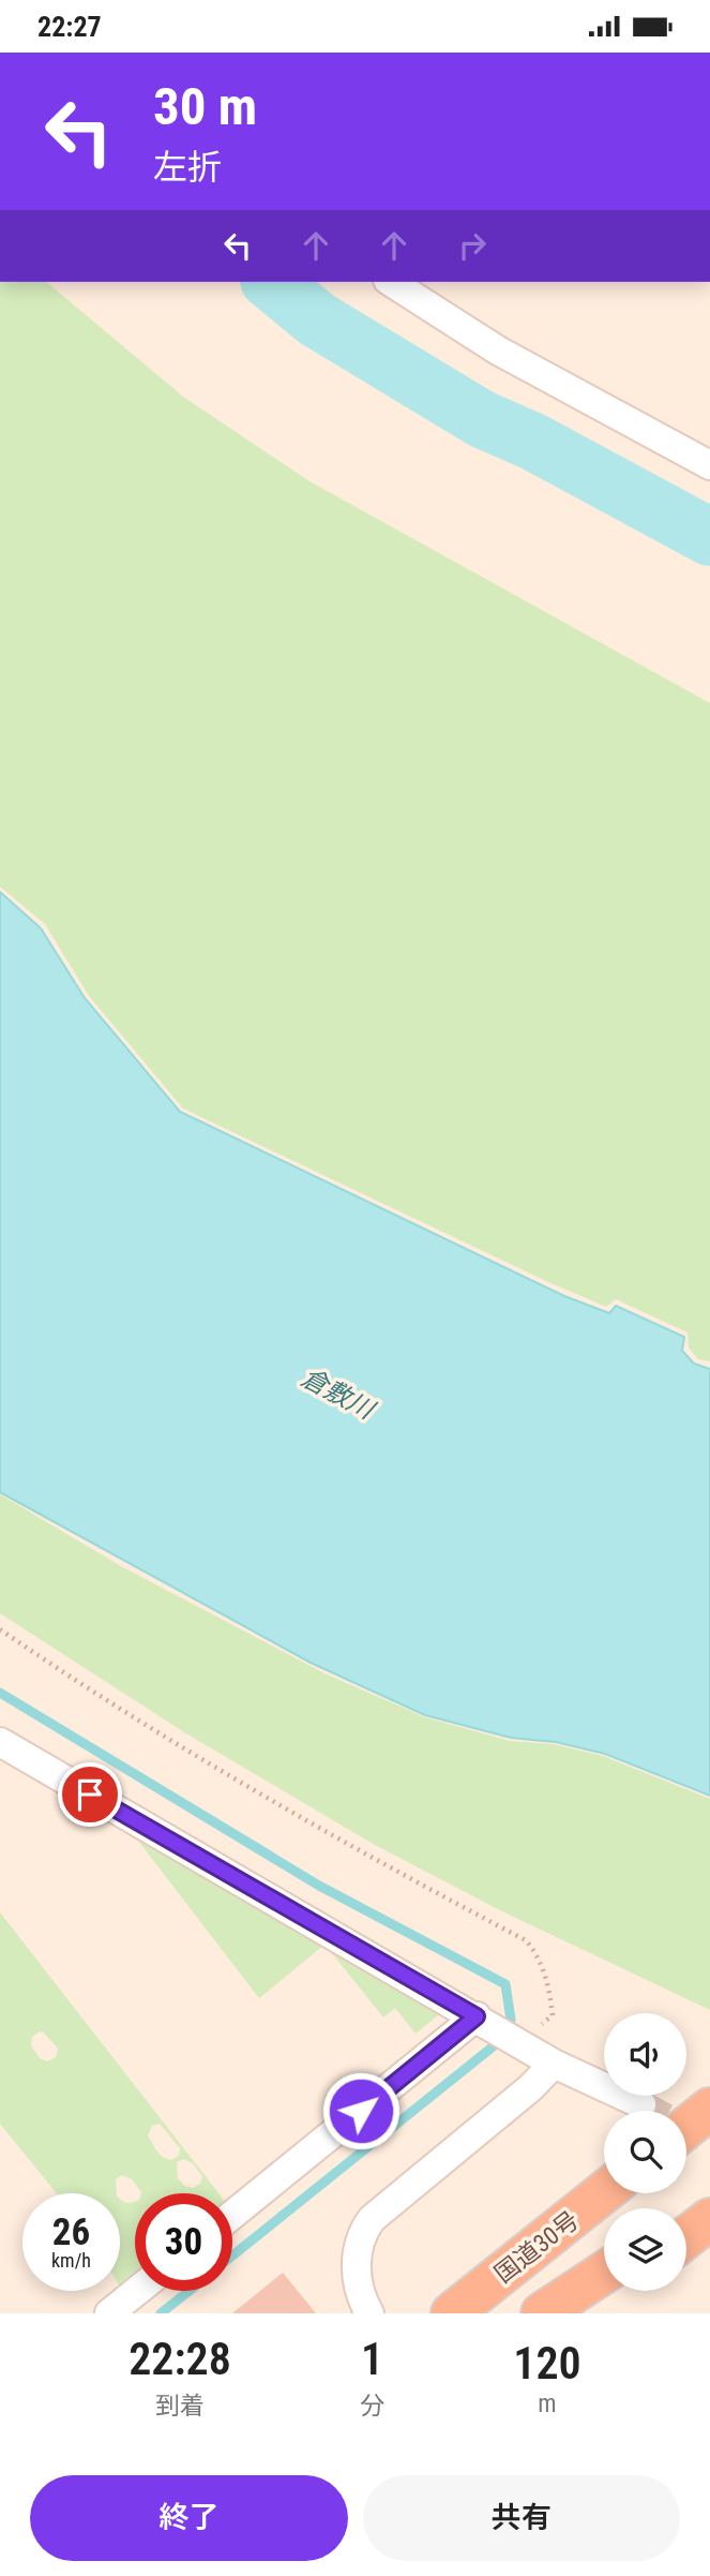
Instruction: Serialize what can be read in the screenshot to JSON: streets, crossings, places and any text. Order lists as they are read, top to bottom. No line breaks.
{"streets":{"highway":["国道30号"]},"water":["倉敷川"],"page":{"status":"22:27","turn":["30 m","左折"],"speed":"26 km/h","limit":"30","eta":["22:28","到着","1","分","120","m"],"buttons":["終了","共有"]}}
